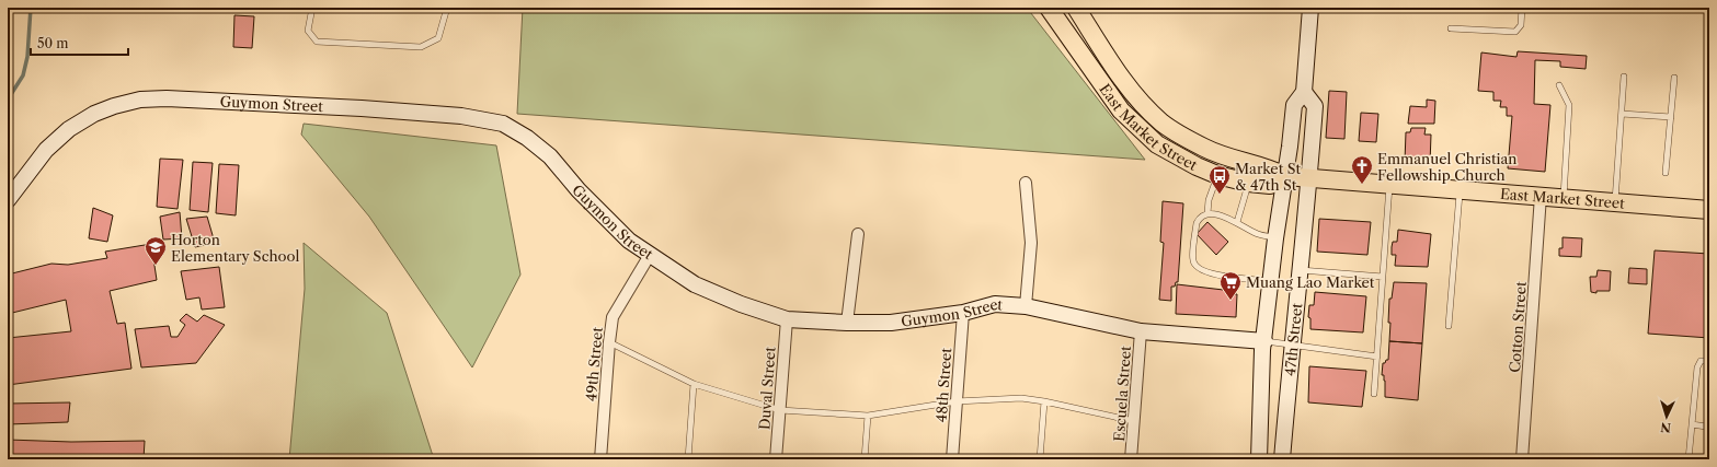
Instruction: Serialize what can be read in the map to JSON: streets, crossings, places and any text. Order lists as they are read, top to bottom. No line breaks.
{"streets":{"main road":["East Market Street"],"street":["Guymon Street","Cotton Street","47th Street","49th Street","48th Street","Duval Street","Escuela Street"]},"crossings":[["Guymon Street","47th Street"],["Guymon Street","49th Street"],["Guymon Street","48th Street"],["Guymon Street","Duval Street"],["Guymon Street","Escuela Street"],["East Market Street","Cotton Street"],["East Market Street","47th Street"]],"places":{"church":["Emmanuel Christian Fellowship Church"],"bus stop":["Market St & 47th St"],"school or university":["Horton Elementary School"],"supermarket":["Muang Lao Market"]},"scale_bar":"50 m","north":"bottom"}
